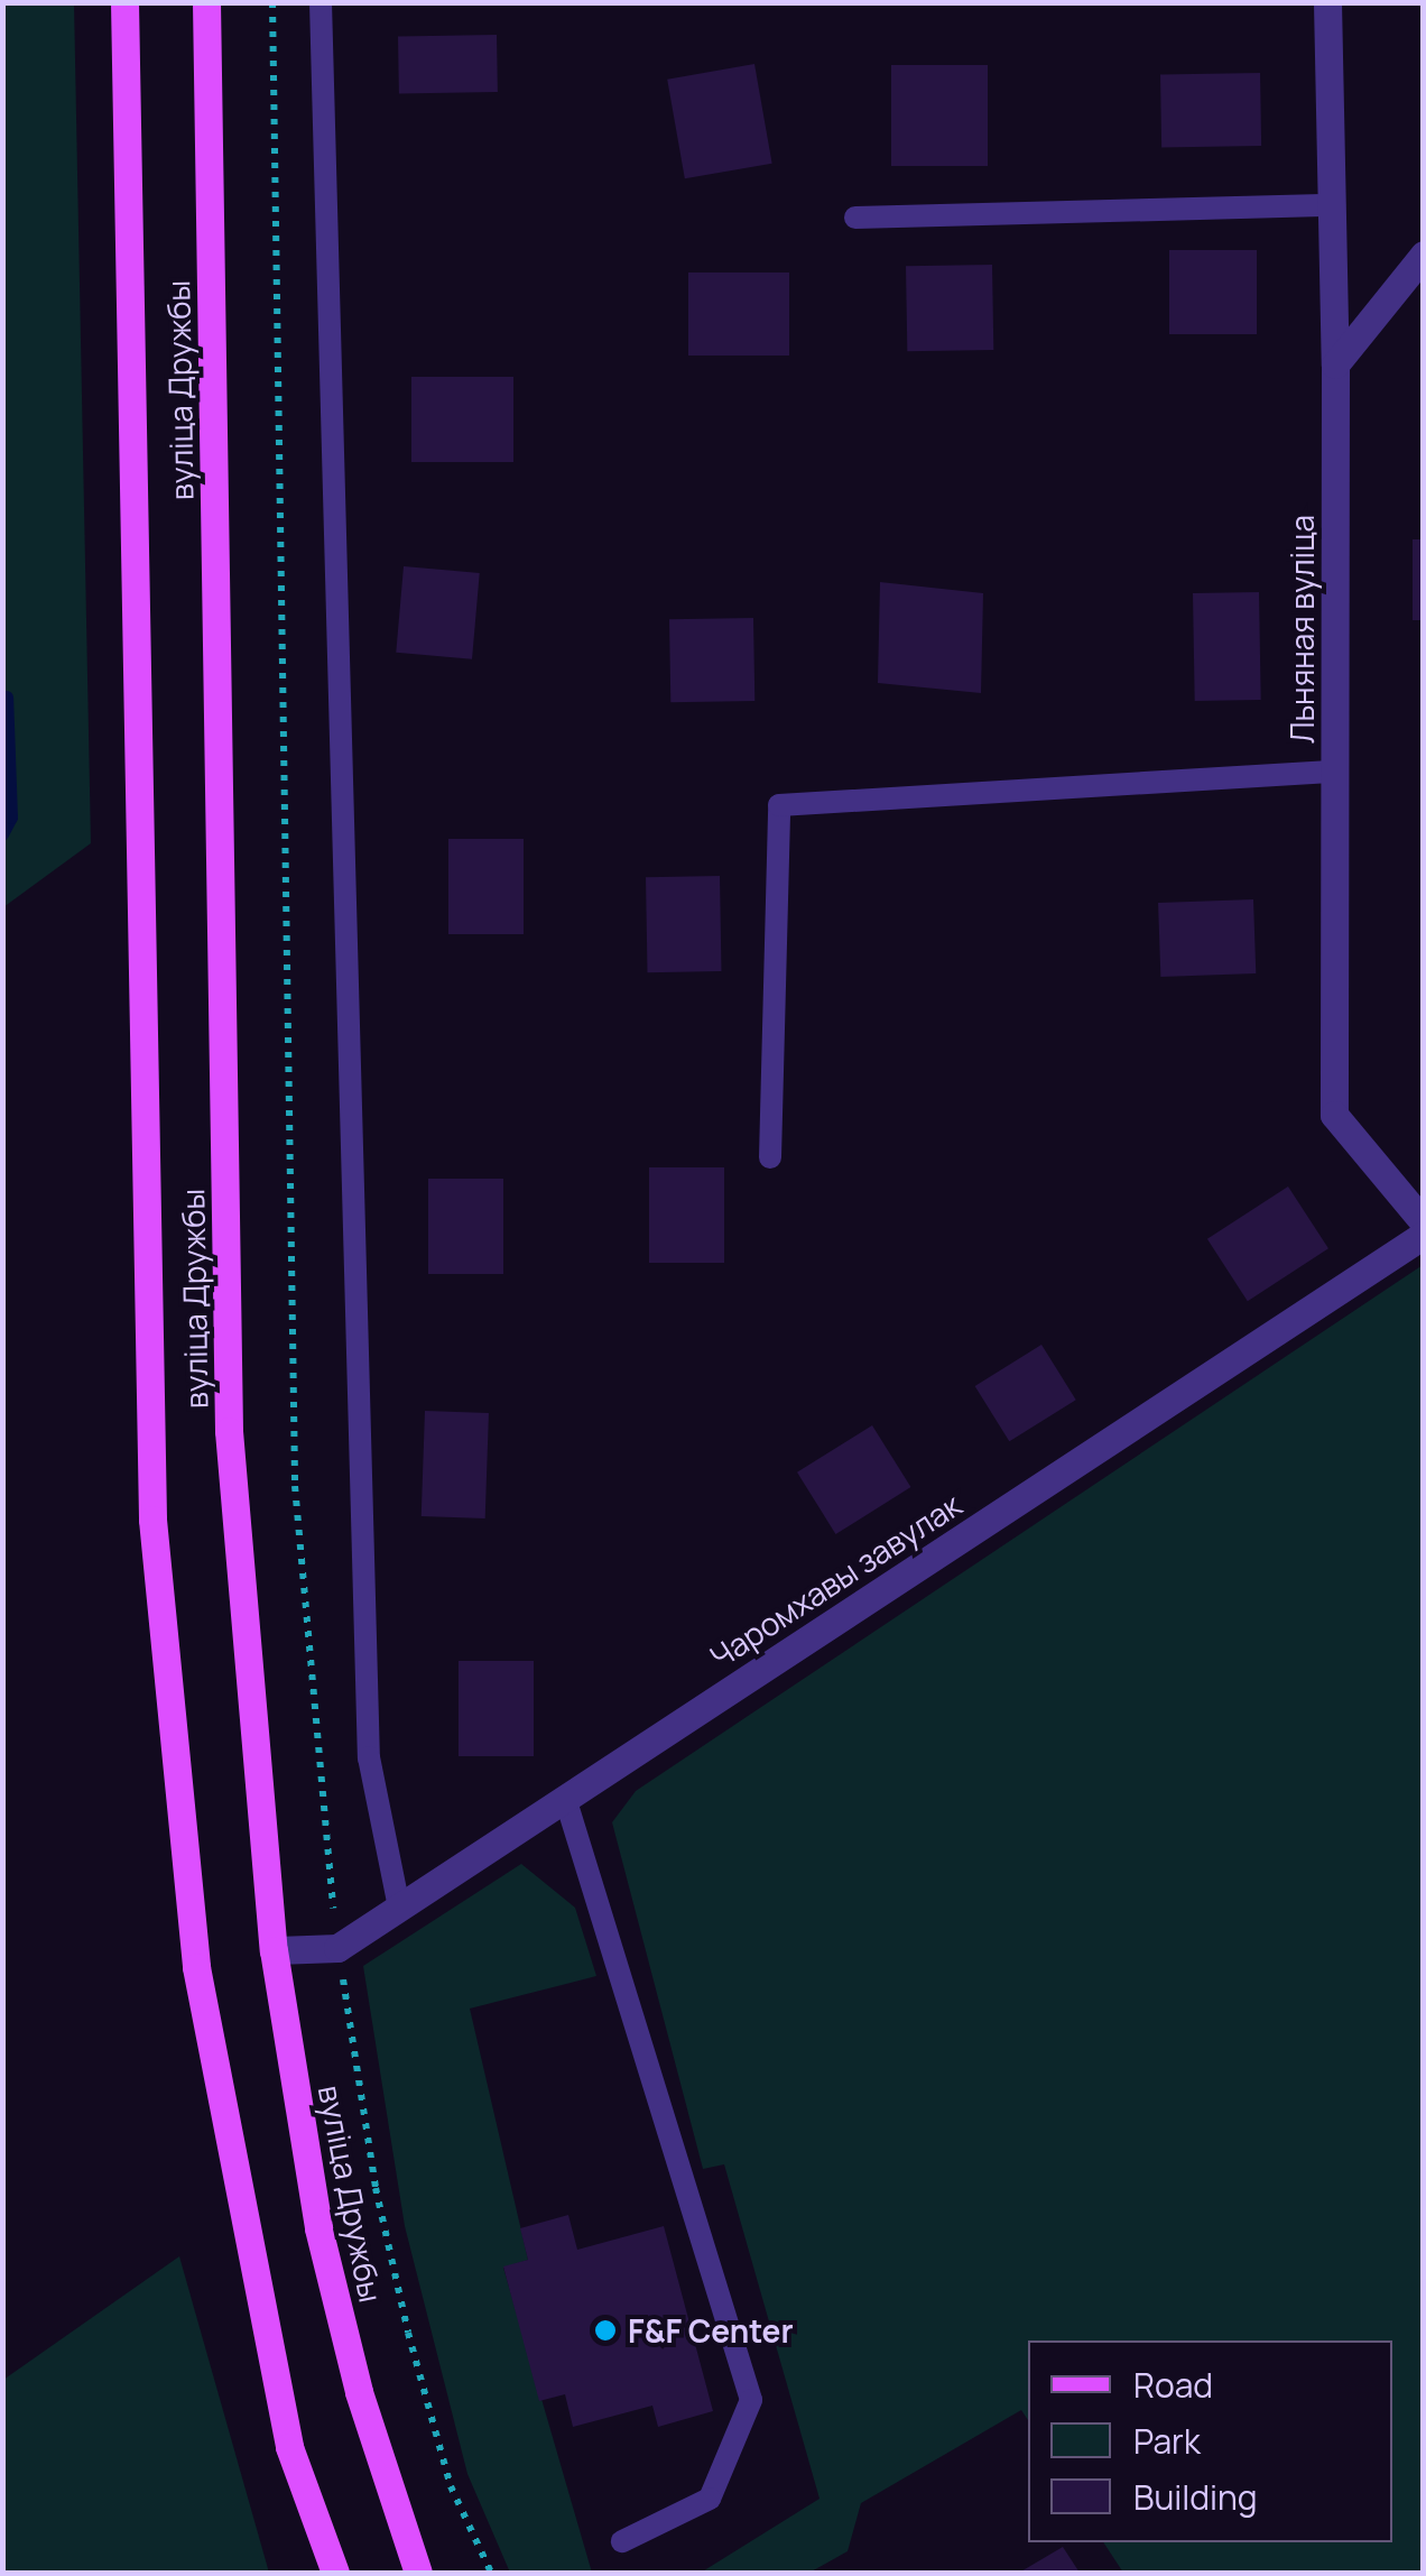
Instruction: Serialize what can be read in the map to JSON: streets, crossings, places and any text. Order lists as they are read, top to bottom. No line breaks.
{"streets":{"main road":["вуліца Дружбы"],"street":["Льняная вуліца","Чаромхавы завулак"]},"crossings":[["вуліца Дружбы","Чаромхавы завулак"]],"places":["F&F Center"],"legend":["Road","Park","Building"]}
